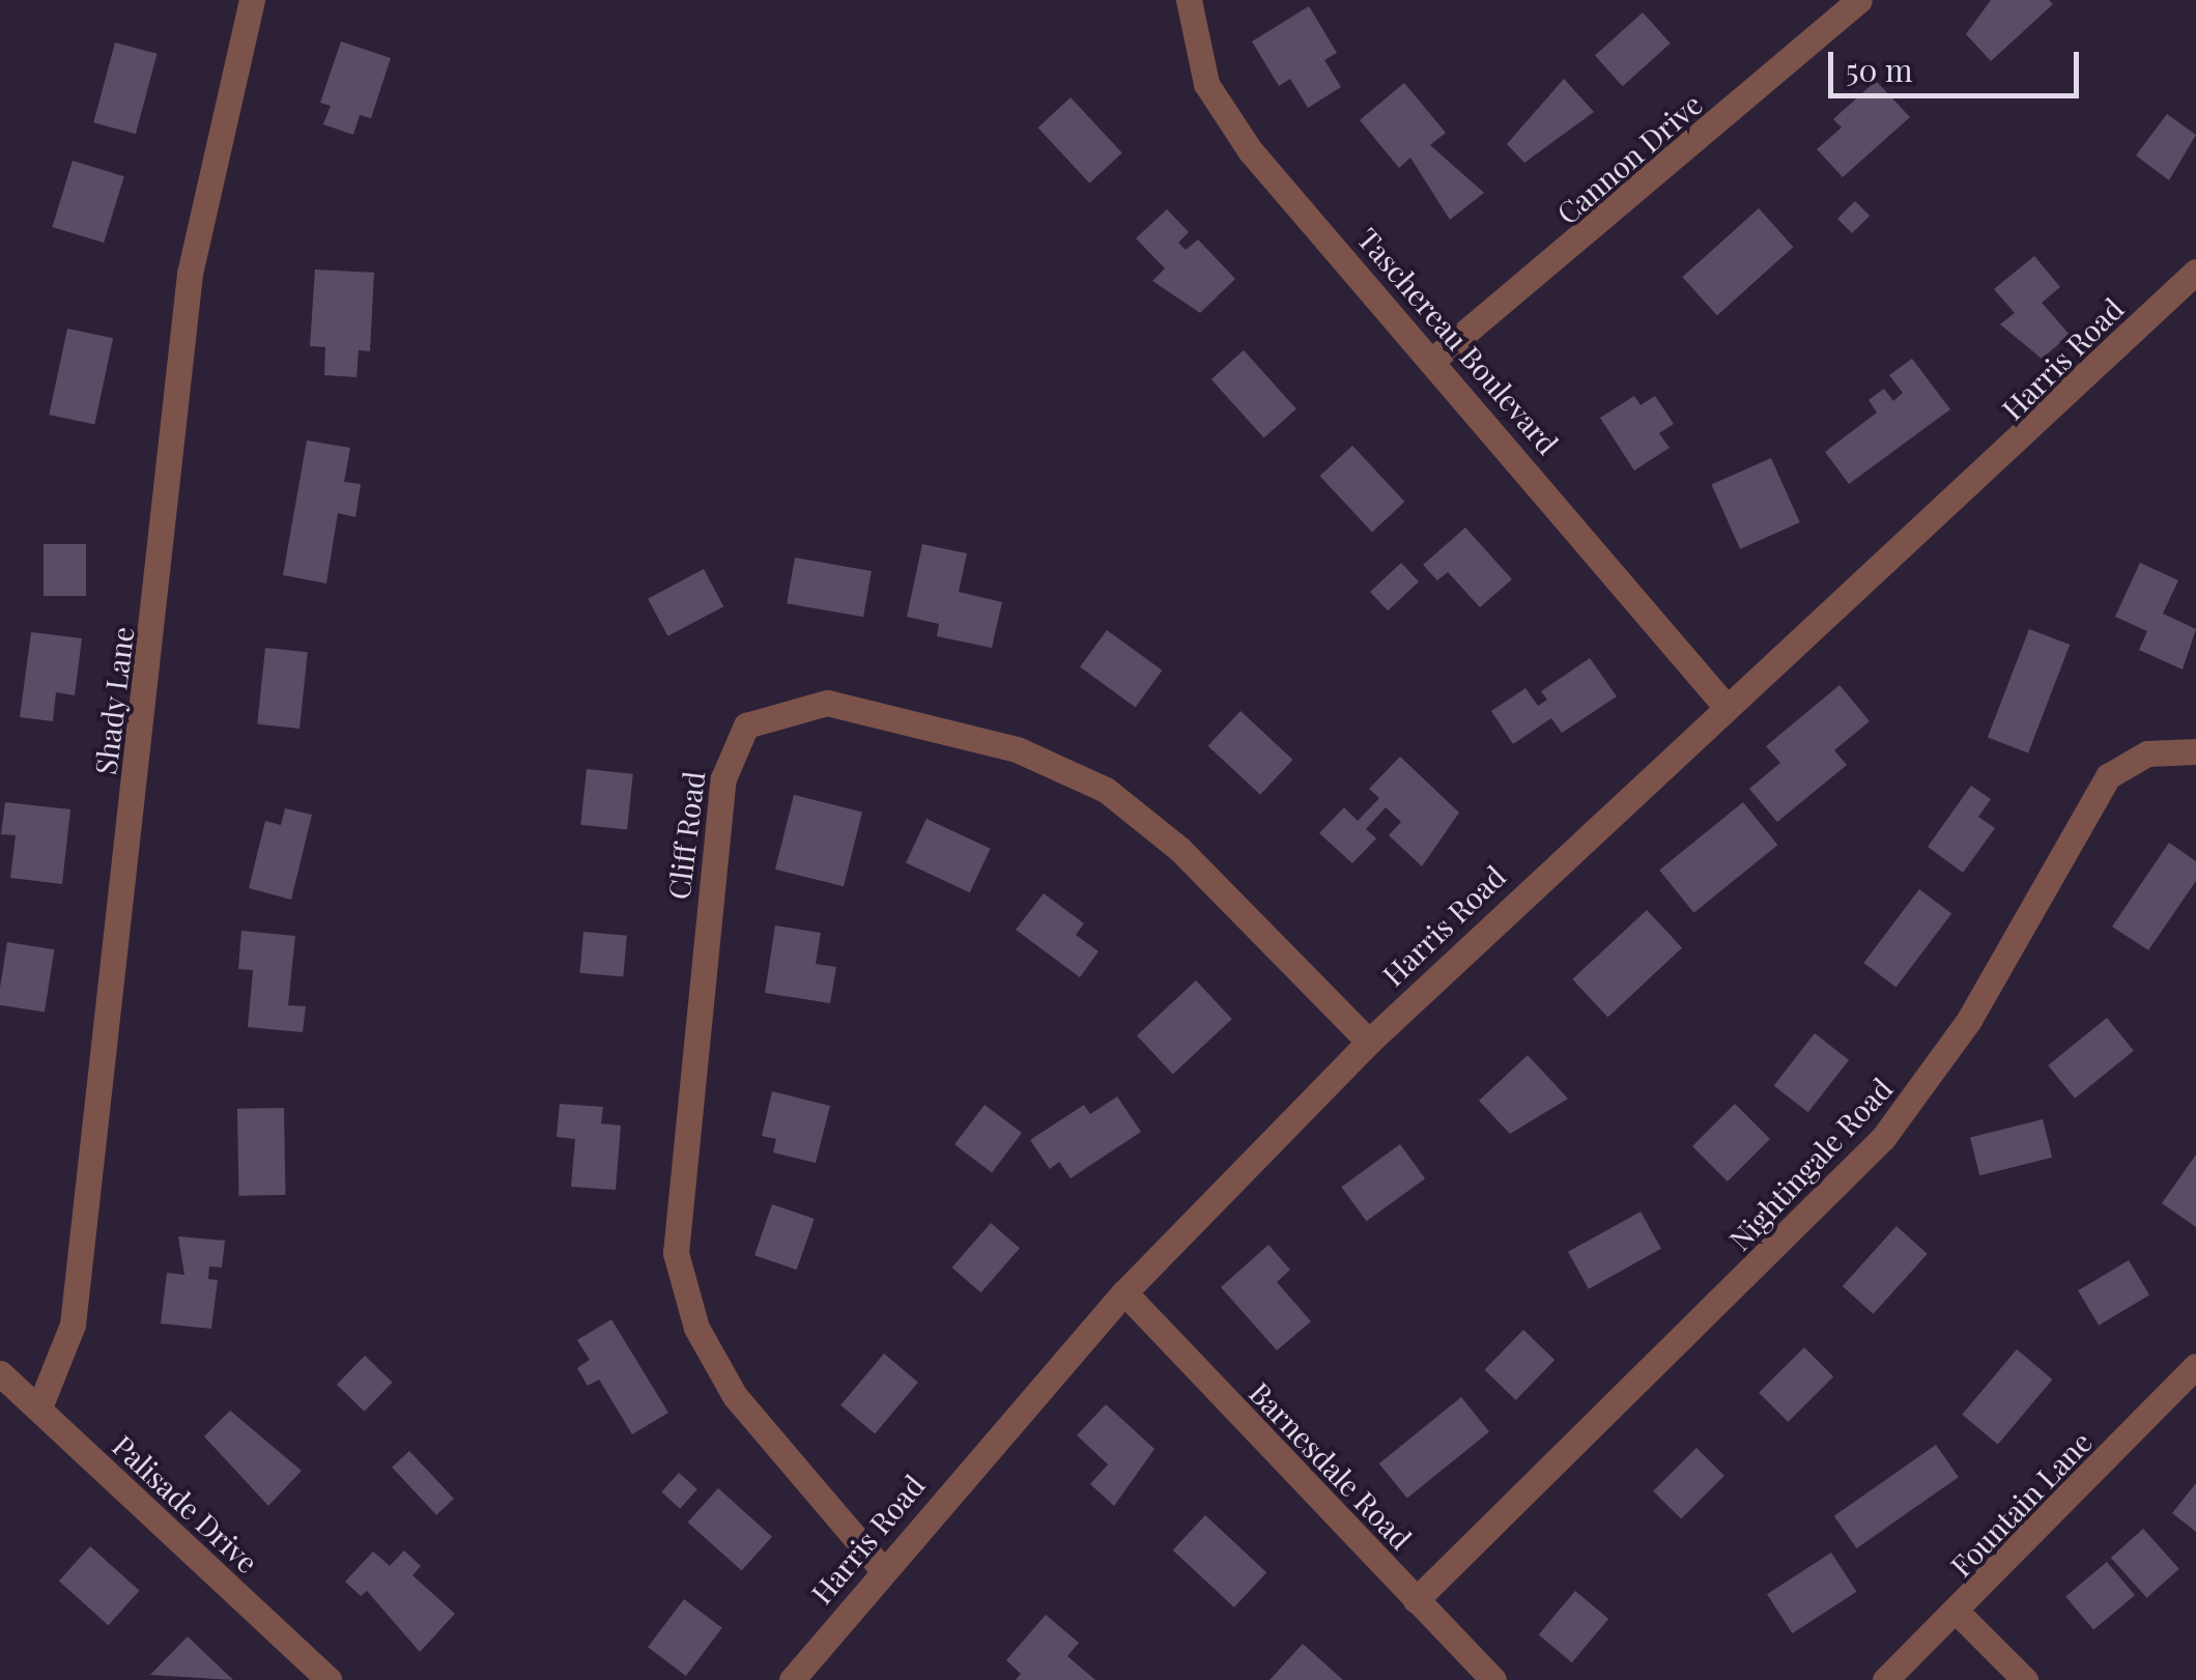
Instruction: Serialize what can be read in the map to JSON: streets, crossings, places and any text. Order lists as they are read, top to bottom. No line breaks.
{"streets":{"street":["Cannon Drive","Taschereau Boulevard","Harris Road","Shady Lane","Cliff Road","Nightingale Road","Barnesdale Road","Palisade Drive","Fountain Lane"]},"crossings":[["Cannon Drive","Taschereau Boulevard"],["Taschereau Boulevard","Harris Road"],["Harris Road","Cliff Road"],["Harris Road","Barnesdale Road"],["Shady Lane","Palisade Drive"],["Nightingale Road","Barnesdale Road"]],"scale_bar":"50 m"}
